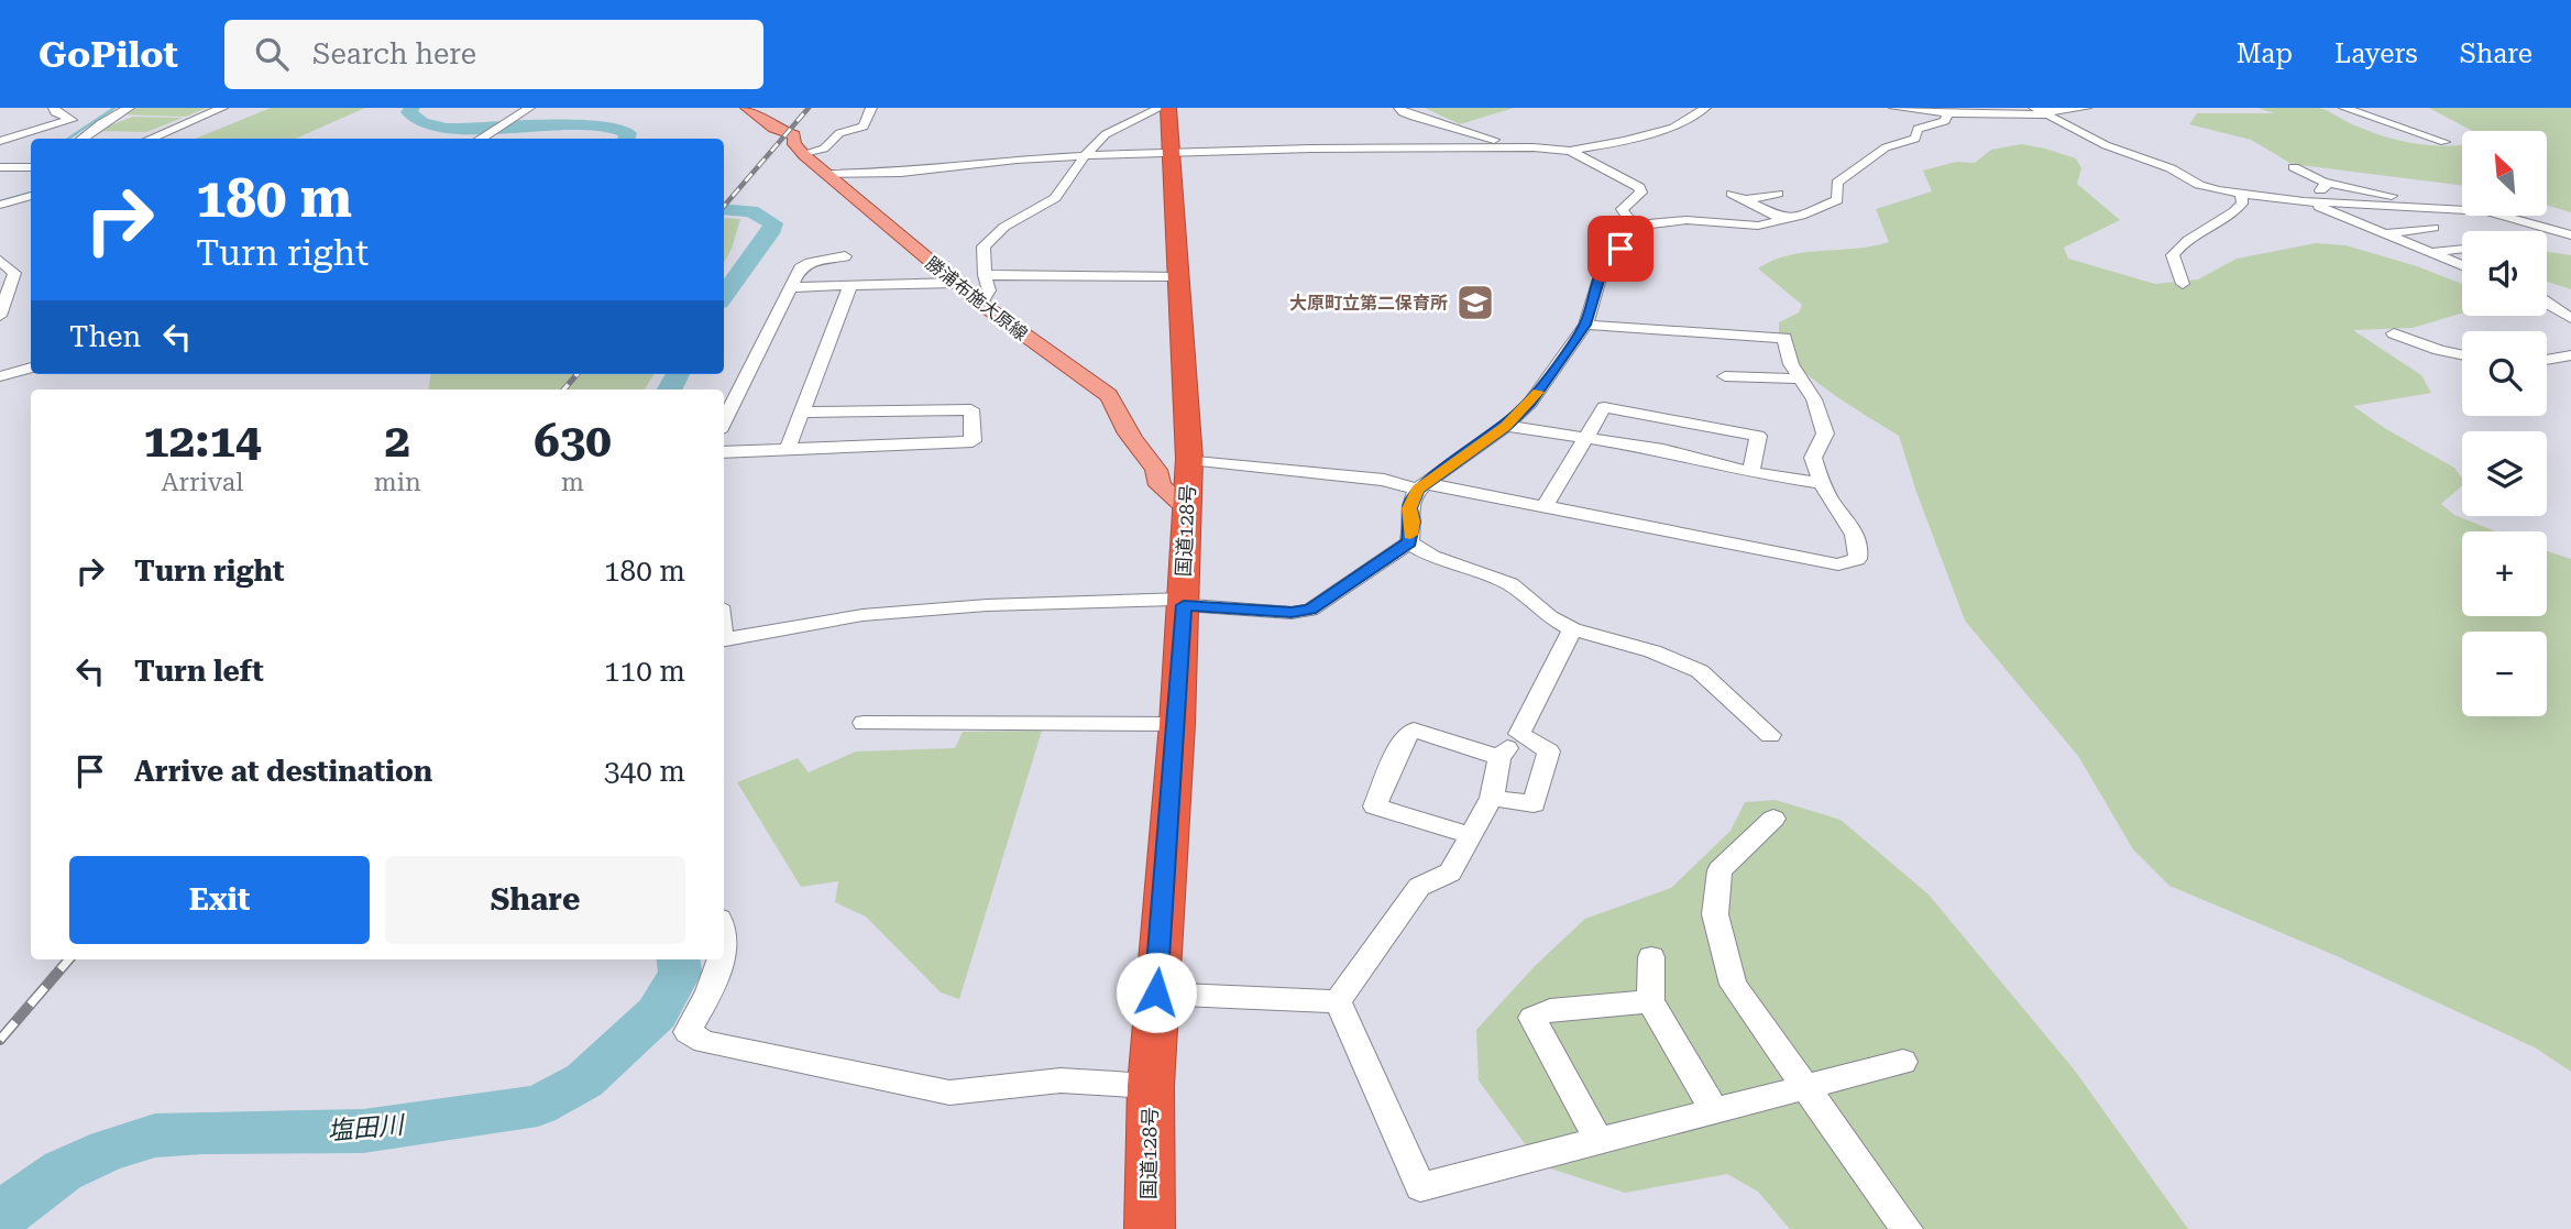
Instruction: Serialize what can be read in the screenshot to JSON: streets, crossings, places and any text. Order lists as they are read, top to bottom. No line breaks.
{"streets":{"highway":["国道128号"],"main road":["勝浦布施大原線"]},"crossings":[["勝浦布施大原線","国道128号"]],"water":["塩田川"],"places":{"school or university":["大原町立第二保育所"]},"north":"top left","page":{"header":"GoPilot","search":"Search here","nav":["Map","Layers","Share"],"map_buttons":["+","−"],"turn":["180 m","Turn right"],"then":"Then","eta":["12:14","Arrival","2","min","630","m"],"list":[{"name":"Turn right","value":"180 m"},{"name":"Turn left","value":"110 m"},{"name":"Arrive at destination","value":"340 m"}],"buttons":["Exit","Share"]}}
